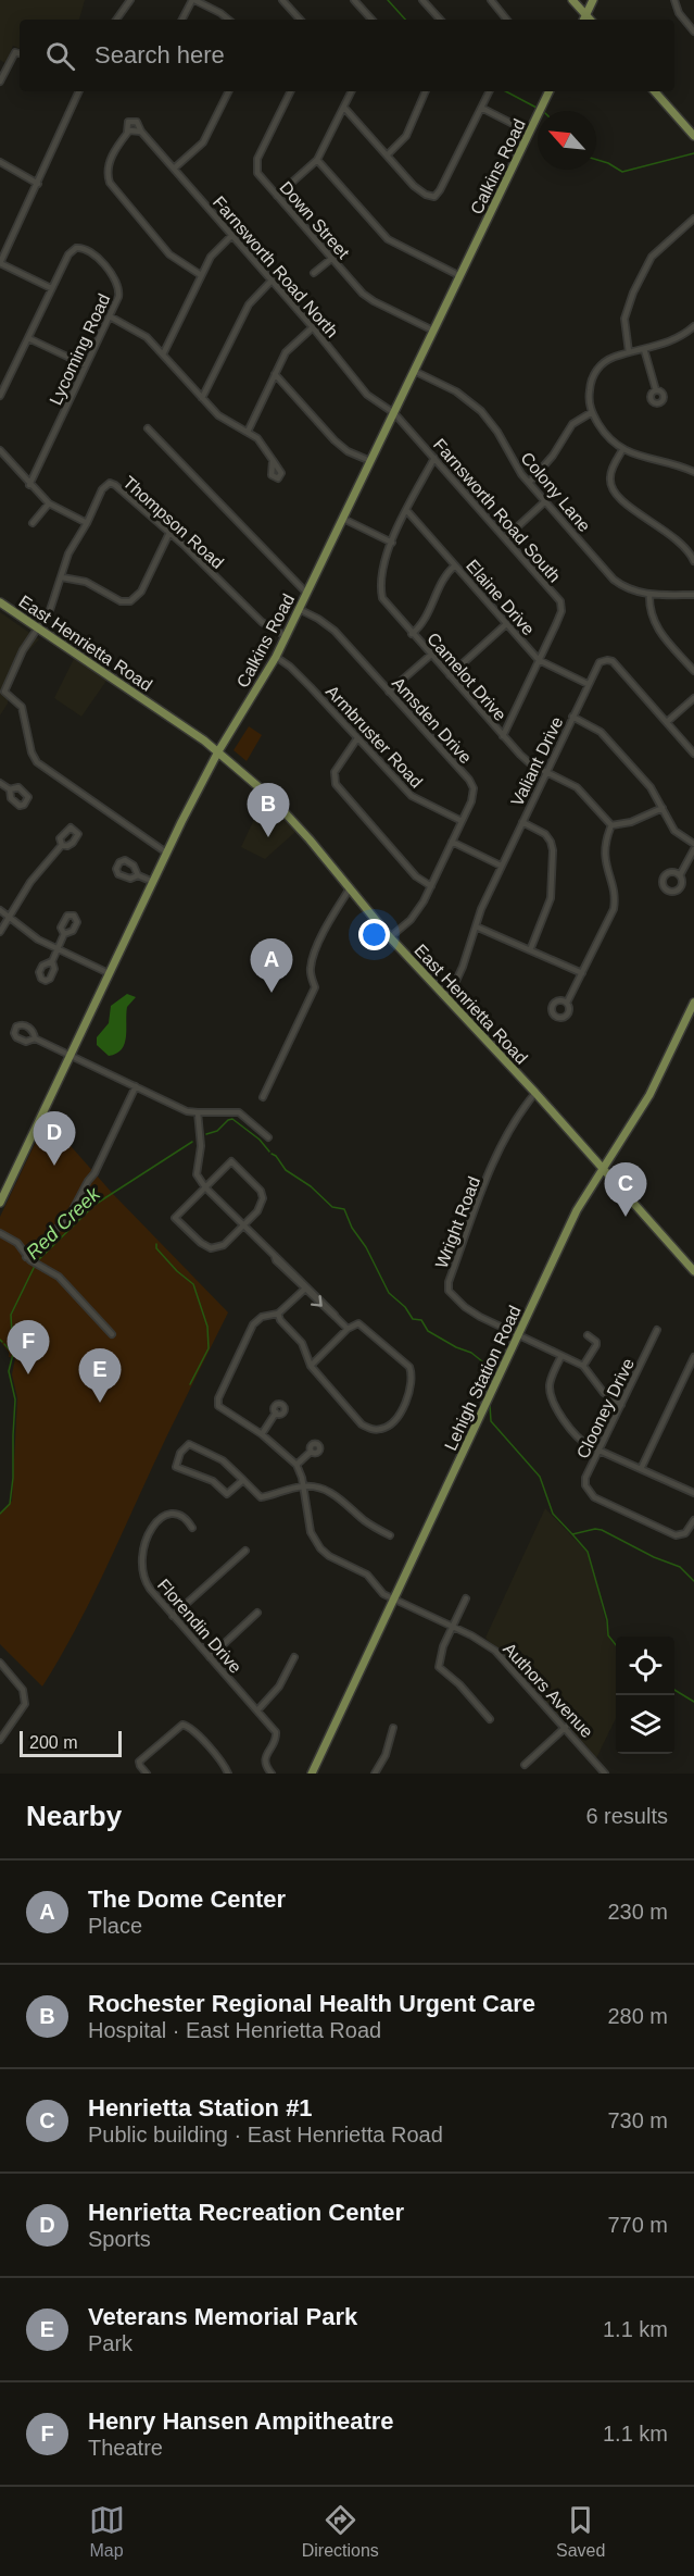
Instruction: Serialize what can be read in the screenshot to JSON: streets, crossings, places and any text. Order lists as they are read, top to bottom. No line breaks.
{"streets":{"main road":["Calkins Road","East Henrietta Road","Lehigh Station Road"],"street":["Down Street","Farnsworth Road North","Lycoming Road","Colony Lane","Farnsworth Road South","Thompson Road","Elaine Drive","Camelot Drive","Amsden Drive","Armbruster Road","Valiant Drive","Wright Road","Clooney Drive","Florendin Drive","Authors Avenue"]},"crossings":[["Calkins Road","Down Street"],["Calkins Road","Farnsworth Road North"],["Calkins Road","Colony Lane"],["Calkins Road","Farnsworth Road South"],["Calkins Road","Thompson Road"],["Calkins Road","East Henrietta Road"],["Calkins Road","Amsden Drive"],["Calkins Road","Armbruster Road"],["Farnsworth Road North","Farnsworth Road South"],["Farnsworth Road South","Elaine Drive"],["Farnsworth Road South","Camelot Drive"],["Thompson Road","East Henrietta Road"],["Elaine Drive","Camelot Drive"],["Elaine Drive","Valiant Drive"],["East Henrietta Road","Amsden Drive"],["East Henrietta Road","Valiant Drive"],["East Henrietta Road","Wright Road"],["East Henrietta Road","Lehigh Station Road"],["Camelot Drive","Valiant Drive"],["Amsden Drive","Armbruster Road"],["Wright Road","Lehigh Station Road"],["Lehigh Station Road","Authors Avenue"]],"water":["Red Creek"],"scale_bar":"200 m","north":"top left","page":{"search":"Search here","pins":["B","A","D","C","F","E"],"scale":"200 m","heading":["Nearby","6 results"],"list":[{"mark":"A","name":"The Dome Center","note":"Place","value":"230 m"},{"mark":"B","name":"Rochester Regional Health Urgent Care","note":"Hospital · East Henrietta Road","value":"280 m"},{"mark":"C","name":"Henrietta Station #1","note":"Public building · East Henrietta Road","value":"730 m"},{"mark":"D","name":"Henrietta Recreation Center","note":"Sports","value":"770 m"},{"mark":"E","name":"Veterans Memorial Park","note":"Park","value":"1.1 km"},{"mark":"F","name":"Henry Hansen Ampitheatre","note":"Theatre","value":"1.1 km"}],"nav":["Map","Directions","Saved"]}}
